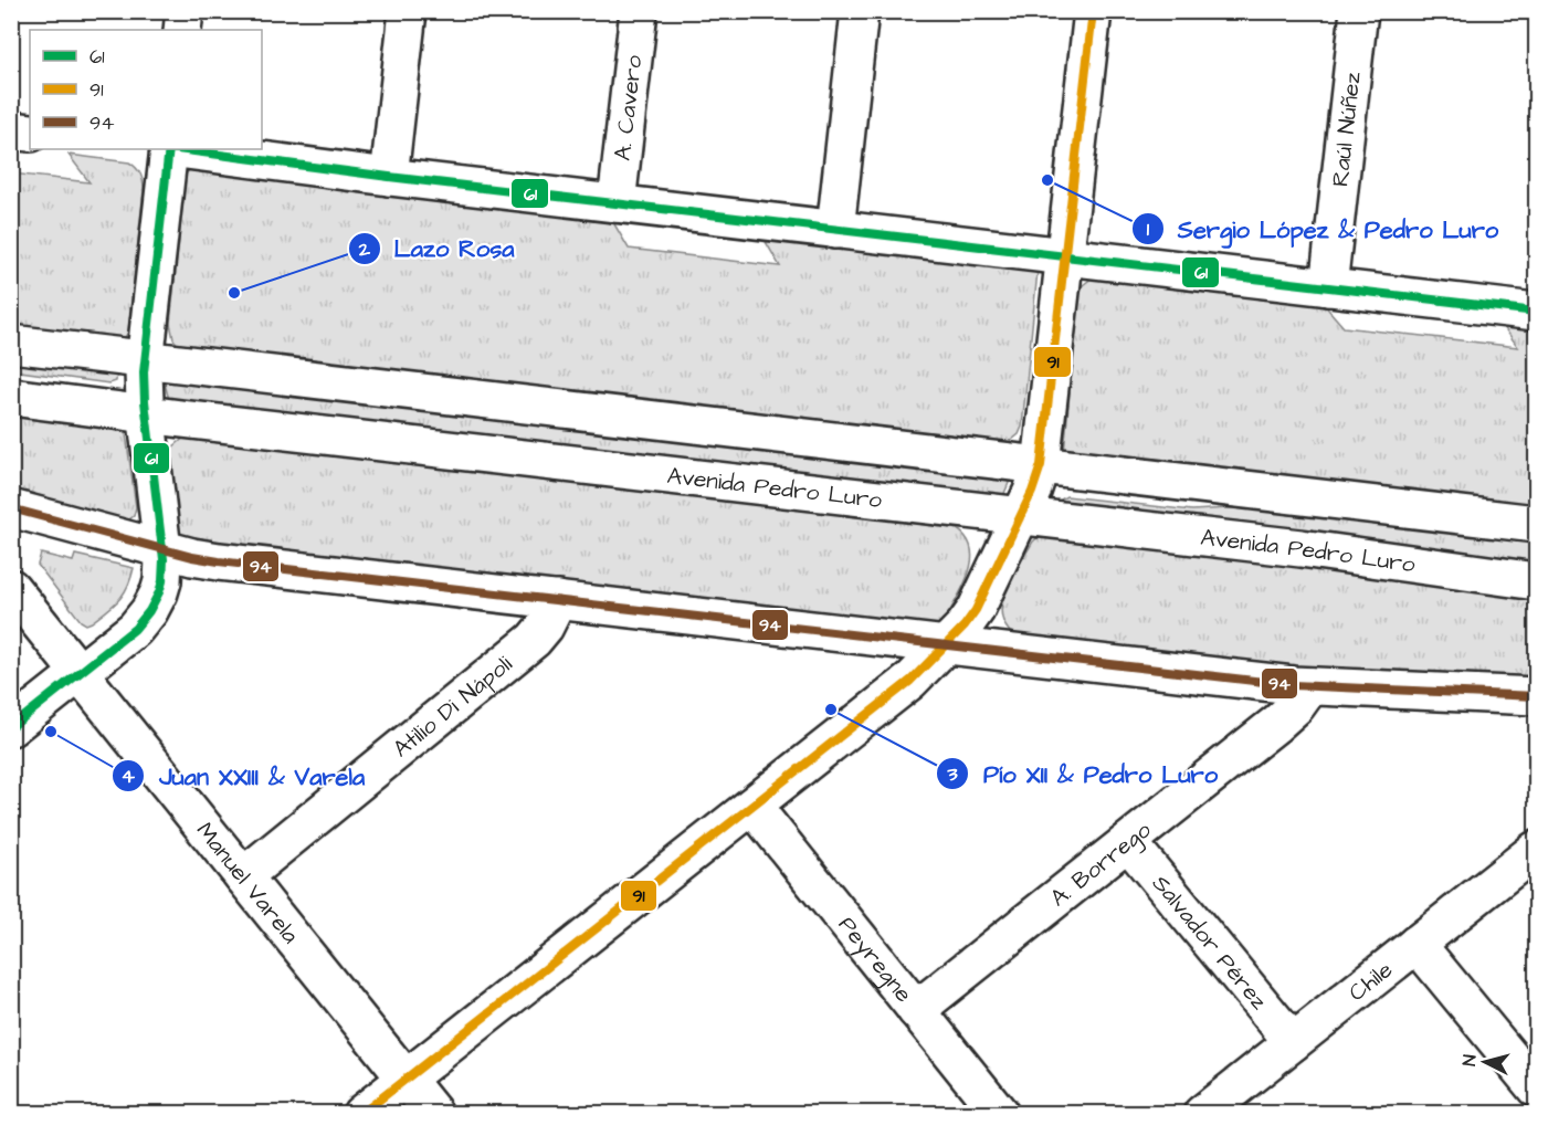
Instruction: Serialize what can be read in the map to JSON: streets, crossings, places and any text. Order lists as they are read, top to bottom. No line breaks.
{"streets":{"street":["A. Cavero","Raúl Núñez","Avenida Pedro Luro","Atilio Di Nápoli","A. Borrego","Manuel Varela","Salvador Pérez","Peyregne","Chile"]},"crossings":[["Atilio Di Nápoli","Manuel Varela"],["A. Borrego","Salvador Pérez"],["A. Borrego","Peyregne"],["Salvador Pérez","Chile"]],"places":["Sergio López & Pedro Luro","Lazo Rosa","Pío XII & Pedro Luro","Juan XXIII & Varela"],"lines":["transit line 91","transit line 61","transit line 94"],"legend":["61","91","94"],"north":"left"}
